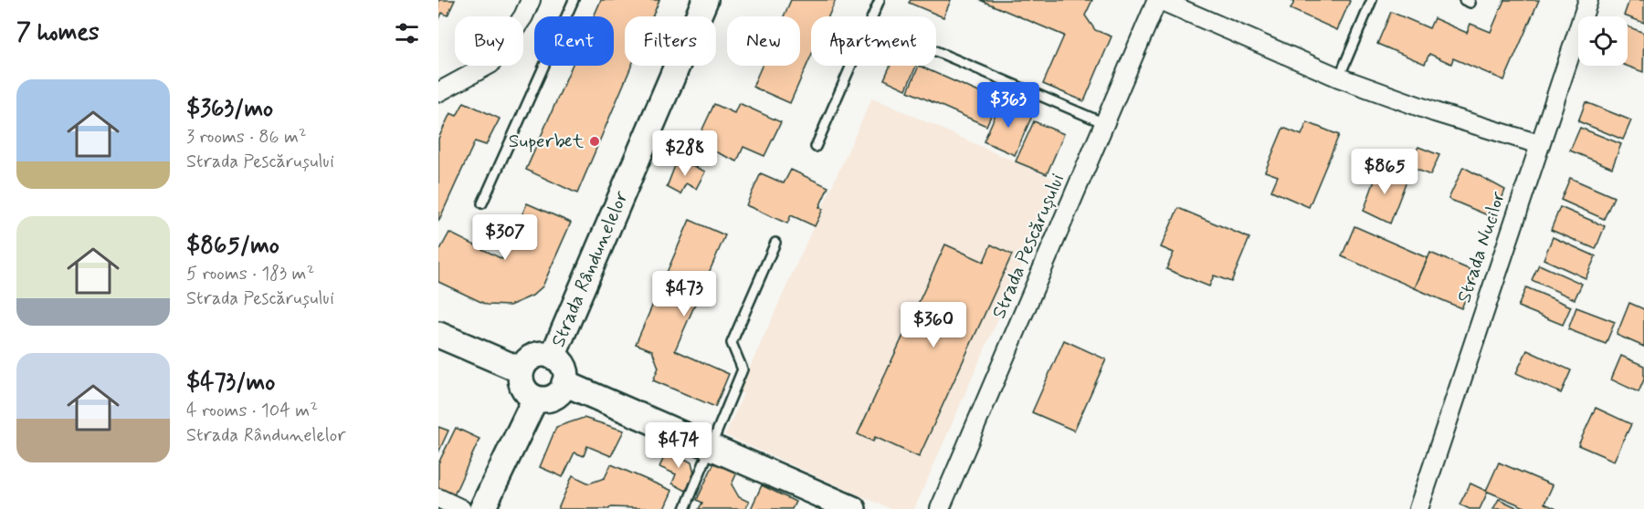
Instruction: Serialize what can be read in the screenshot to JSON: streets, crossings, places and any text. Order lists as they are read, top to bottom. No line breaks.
{"streets":{"street":["Strada Pescărușului","Strada Nucilor","Strada Rândunelelor"]},"crossings":[["Strada Pescărușului","Strada Nucilor"]],"places":["Superbet"],"page":{"heading":"7 homes","chip":["Buy","Rent","Filters","New","Apartment"],"list":[{"name":"$363/mo","note":"3 rooms · 86 m² · Strada Pescărușului"},{"name":"$865/mo","note":"5 rooms · 183 m² · Strada Pescărușului"},{"name":"$473/mo","note":"4 rooms · 104 m² · Strada Rândunelelor"}],"price":["$363","$288","$865","$307","$473","$360","$474"]}}
